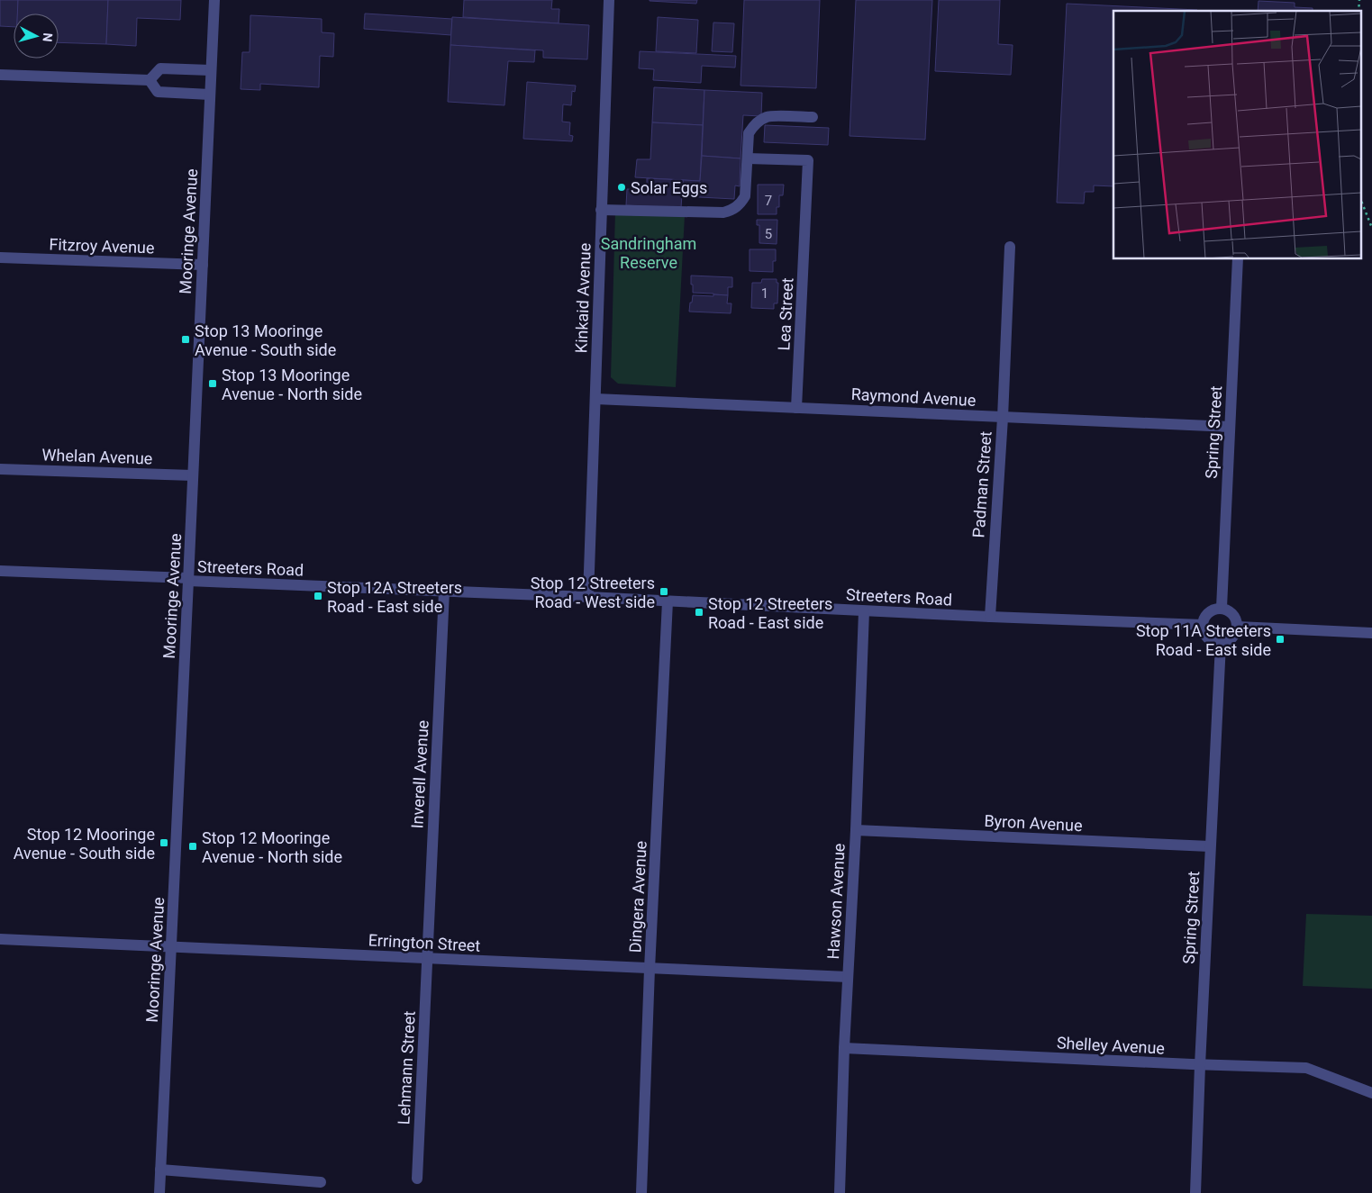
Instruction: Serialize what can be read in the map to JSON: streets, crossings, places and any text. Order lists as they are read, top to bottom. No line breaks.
{"streets":{"street":["Mooringe Avenue","Fitzroy Avenue","Kinkaid Avenue","Lea Street","Raymond Avenue","Spring Street","Whelan Avenue","Padman Street","Streeters Road","Inverell Avenue","Byron Avenue","Dingera Avenue","Hawson Avenue","Errington Street","Shelley Avenue","Lehmann Street"]},"crossings":[["Mooringe Avenue","Fitzroy Avenue"],["Mooringe Avenue","Whelan Avenue"],["Mooringe Avenue","Streeters Road"],["Mooringe Avenue","Errington Street"],["Kinkaid Avenue","Raymond Avenue"],["Kinkaid Avenue","Streeters Road"],["Lea Street","Raymond Avenue"],["Raymond Avenue","Spring Street"],["Raymond Avenue","Padman Street"],["Spring Street","Streeters Road"],["Spring Street","Byron Avenue"],["Spring Street","Shelley Avenue"],["Padman Street","Streeters Road"],["Streeters Road","Inverell Avenue"],["Streeters Road","Dingera Avenue"],["Streeters Road","Hawson Avenue"],["Inverell Avenue","Errington Street"],["Inverell Avenue","Lehmann Street"],["Byron Avenue","Hawson Avenue"],["Dingera Avenue","Errington Street"],["Hawson Avenue","Errington Street"],["Hawson Avenue","Shelley Avenue"],["Errington Street","Lehmann Street"]],"parks":["Sandringham Reserve"],"places":{"other":["Solar Eggs"],"transit":["Stop 13 Mooringe Avenue - South side","Stop 13 Mooringe Avenue - North side","Stop 12 Streeters Road - West side","Stop 12A Streeters Road - East side","Stop 12 Streeters Road - East side","Stop 11A Streeters Road - East side","Stop 12 Mooringe Avenue - South side","Stop 12 Mooringe Avenue - North side"]},"house_numbers":["7","5","1"],"north":"right"}
